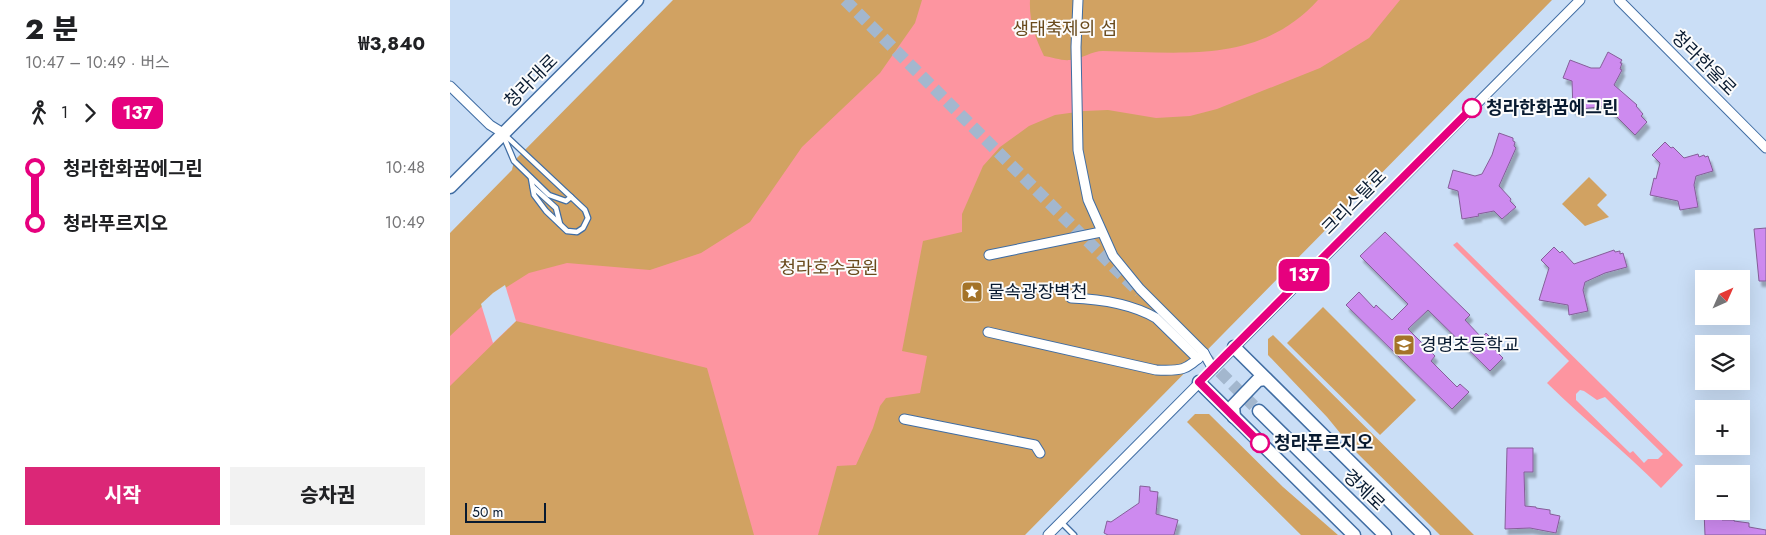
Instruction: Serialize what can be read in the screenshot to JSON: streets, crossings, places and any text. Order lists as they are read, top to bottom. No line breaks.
{"streets":{"street":["청라한울로","청라대로","크리스탈로","경제로"]},"parks":["생태축제의 섬","청라호수공원"],"places":{"other":["청라한화꿈에그린","청라푸르지오"],"place":["물속광장벽천"],"school or university":["경명초등학교"]},"lines":["bus line 137"],"scale_bar":"50 m","north":"top right","page":{"heading":["2 분","10:47 – 10:49 · 버스","₩3,840"],"on_map":"137","legs":["1","137"],"list":[{"name":"청라한화꿈에그린","value":"10:48"},{"name":"청라푸르지오","value":"10:49"}],"map_buttons":["+","−"],"buttons":["시작","승차권"],"scale":"50 m"}}
